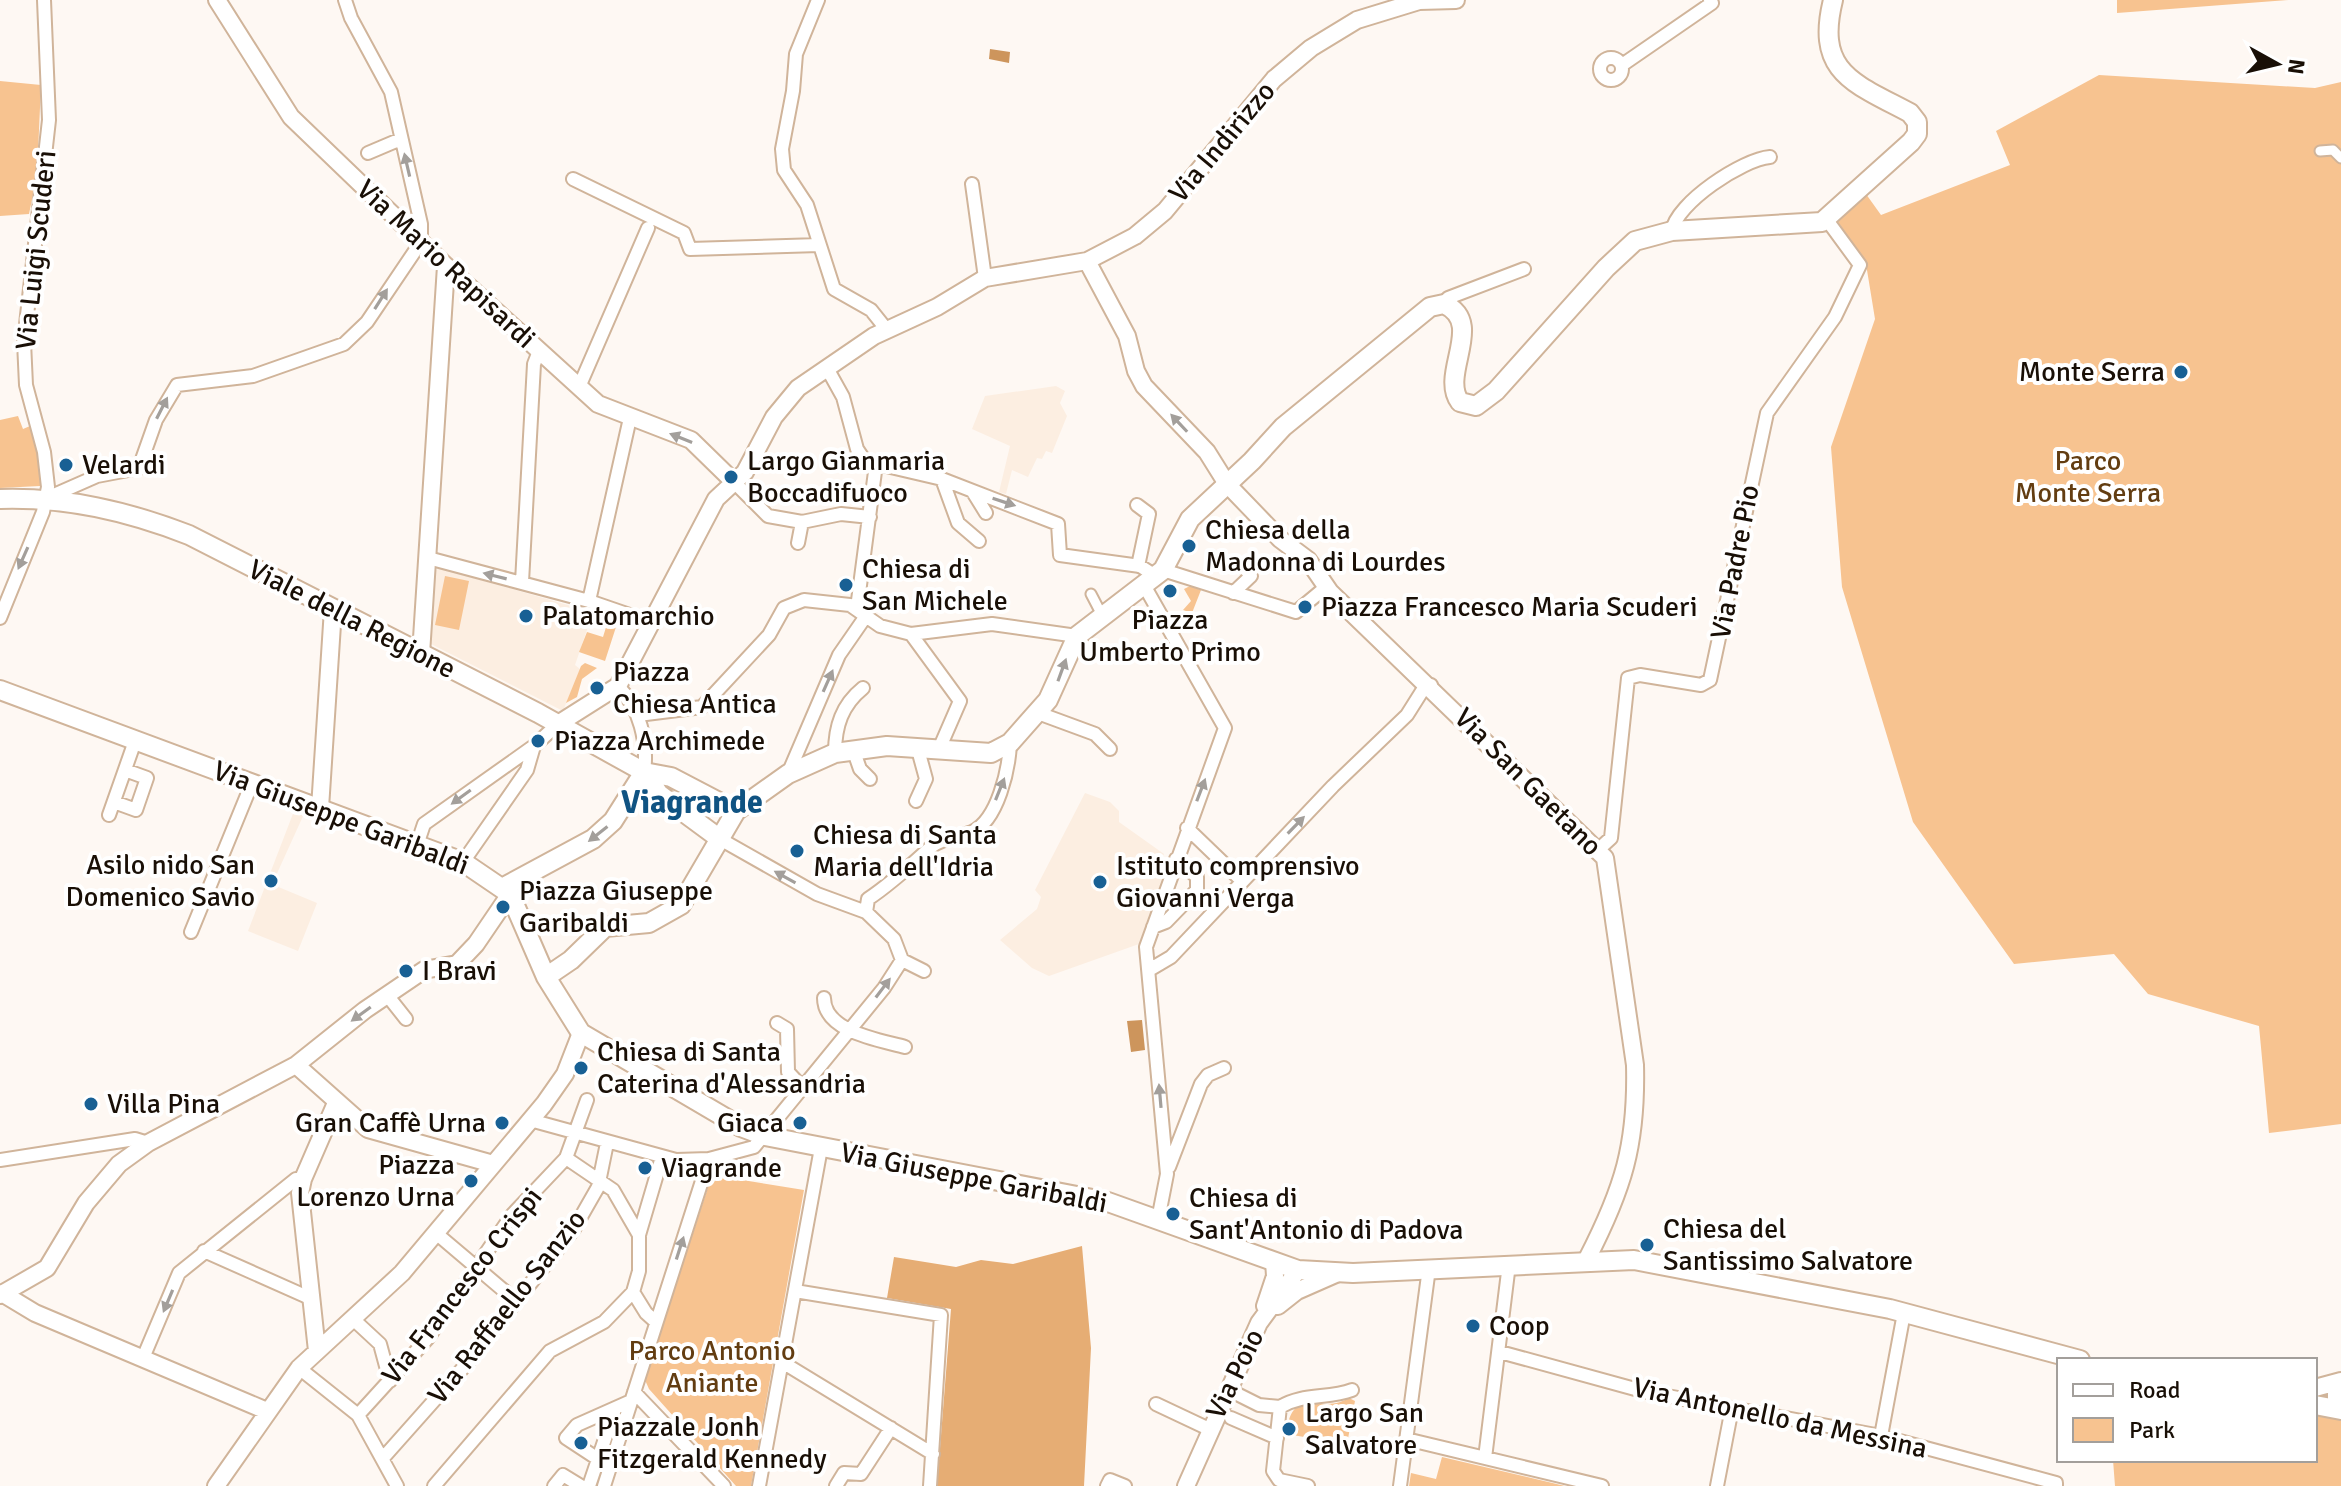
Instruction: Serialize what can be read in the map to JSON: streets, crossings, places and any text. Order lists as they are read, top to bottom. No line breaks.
{"streets":{"main road":["Viale della Regione","Via Giuseppe Garibaldi"],"street":["Via Indirizzo","Via Luigi Scuderi","Via Mario Rapisardi","Via Padre Pio","Via San Gaetano","Via Francesco Crispi","Via Raffaello Sanzio","Via Poio","Via Antonello da Messina"]},"crossings":[["Via Indirizzo","Via Mario Rapisardi"],["Via Indirizzo","Via San Gaetano"],["Via Luigi Scuderi","Viale della Regione"],["Via Padre Pio","Via San Gaetano"],["Via San Gaetano","Via Giuseppe Garibaldi"],["Via Giuseppe Garibaldi","Via Poio"]],"districts":["Viagrande"],"parks":["Parco Monte Serra","Parco Antonio Aniante"],"places":["Monte Serra","Velardi","Largo Gianmaria Boccadifuoco","Chiesa della Madonna di Lourdes","Chiesa di San Michele","Piazza Umberto Primo","Piazza Francesco Maria Scuderi","Palatomarchio","Piazza Chiesa Antica","Piazza Archimede","Chiesa di Santa Maria dell'Idria","Asilo nido San Domenico Savio","Istituto comprensivo Giovanni Verga","Piazza Giuseppe Garibaldi","I Bravi","Chiesa di Santa Caterina d'Alessandria","Villa Pina","Gran Caffè Urna","Giaca","Viagrande","Piazza Lorenzo Urna","Chiesa di Sant'Antonio di Padova","Chiesa del Santissimo Salvatore","Coop","Largo San Salvatore","Piazzale Jonh Fitzgerald Kennedy"],"legend":["Road","Park"],"north":"right"}
